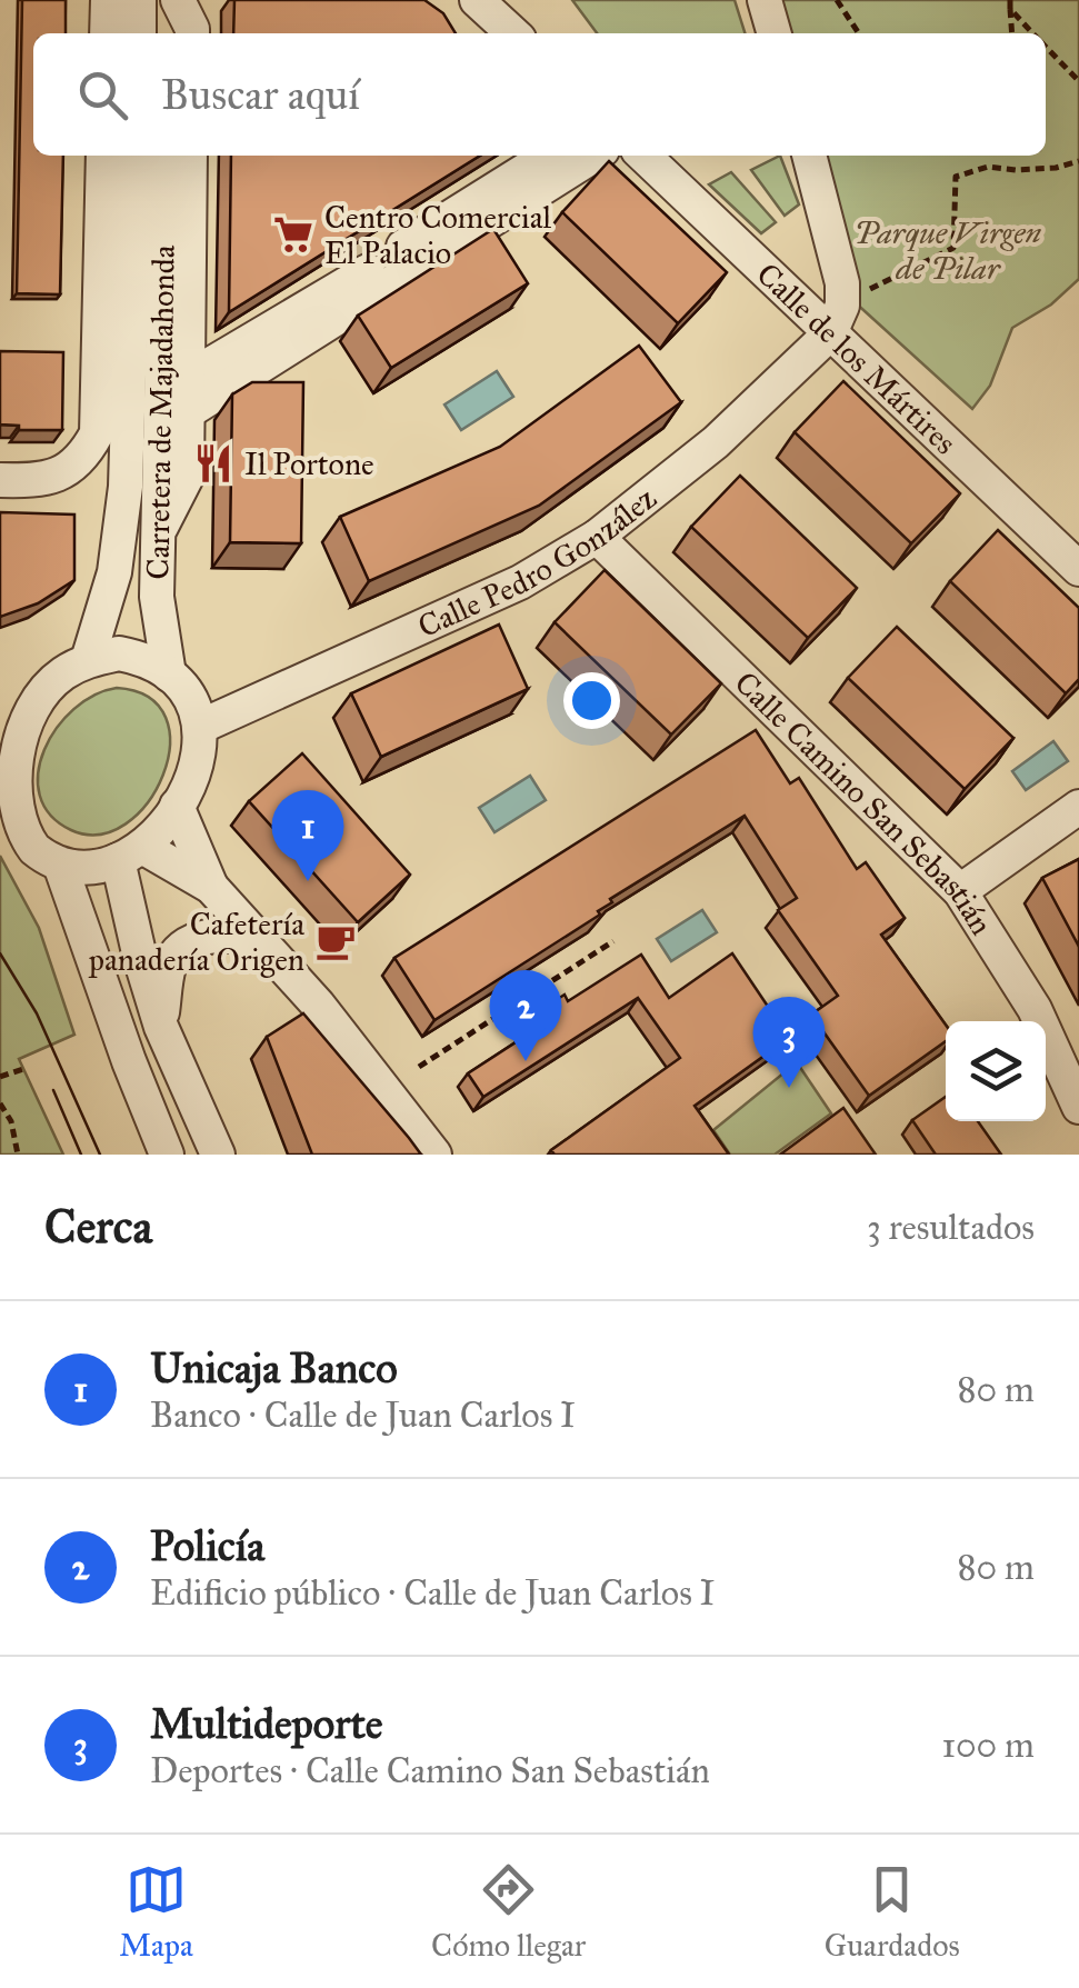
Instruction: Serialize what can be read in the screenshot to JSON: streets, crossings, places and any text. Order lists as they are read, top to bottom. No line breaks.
{"streets":{"street":["Calle de los Mártires","Carretera de Majadahonda","Calle Pedro González","Calle Camino San Sebastián"]},"crossings":[["Calle de los Mártires","Calle Pedro González"],["Carretera de Majadahonda","Calle Pedro González"],["Calle Pedro González","Calle Camino San Sebastián"]],"parks":["Parque Virgen de Pilar"],"places":{"supermarket":["Centro Comercial El Palacio"],"restaurant":["Il Portone"],"cafe":["Cafetería panadería Origen"]},"page":{"search":"Buscar aquí","pins":["1","2","3"],"heading":["Cerca","3 resultados"],"list":[{"mark":"1","name":"Unicaja Banco","note":"Banco · Calle de Juan Carlos I","value":"80 m"},{"mark":"2","name":"Policía","note":"Edificio público · Calle de Juan Carlos I","value":"80 m"},{"mark":"3","name":"Multideporte","note":"Deportes · Calle Camino San Sebastián","value":"100 m"}],"nav":["Mapa","Cómo llegar","Guardados"]}}
